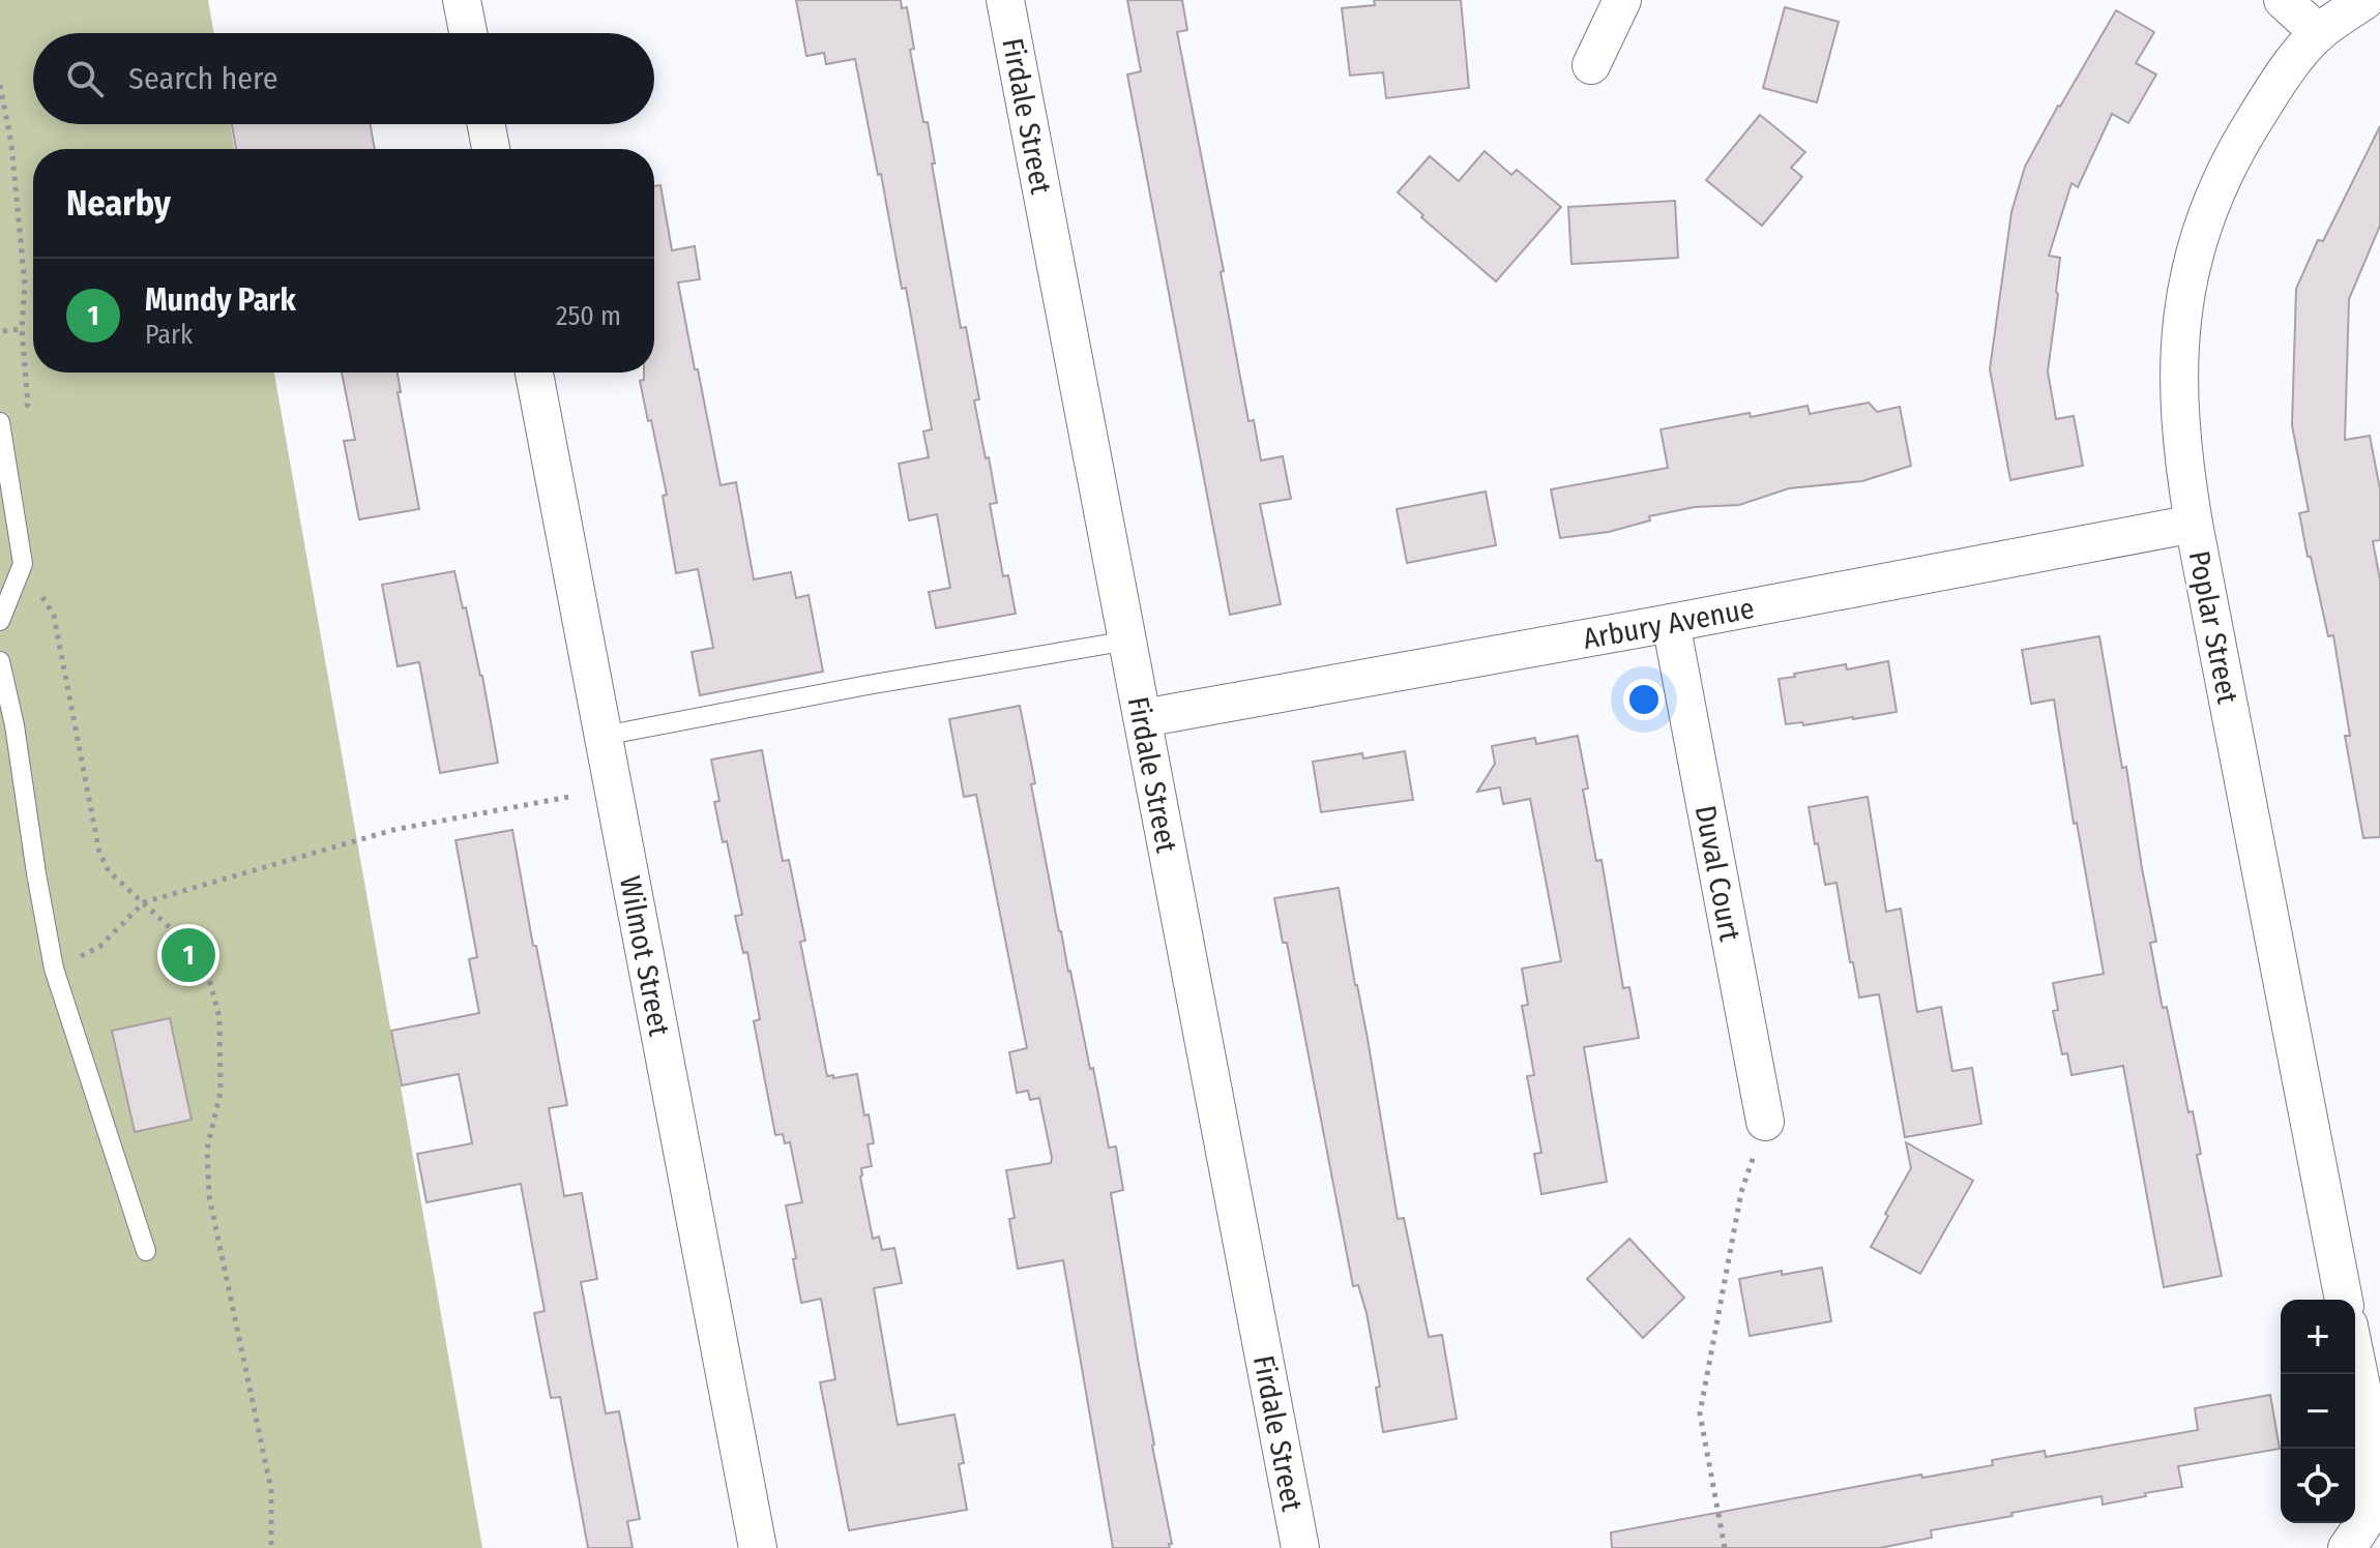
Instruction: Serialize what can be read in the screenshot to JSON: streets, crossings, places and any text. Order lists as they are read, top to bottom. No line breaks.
{"streets":{"street":["Firdale Street","Arbury Avenue","Poplar Street","Duval Court","Wilmot Street"]},"crossings":[["Firdale Street","Arbury Avenue"],["Arbury Avenue","Poplar Street"],["Arbury Avenue","Duval Court"]],"page":{"search":"Search here","heading":"Nearby","list":[{"mark":"1","name":"Mundy Park","note":"Park","value":"250 m"}],"pins":"1","map_buttons":["+","−"]}}
